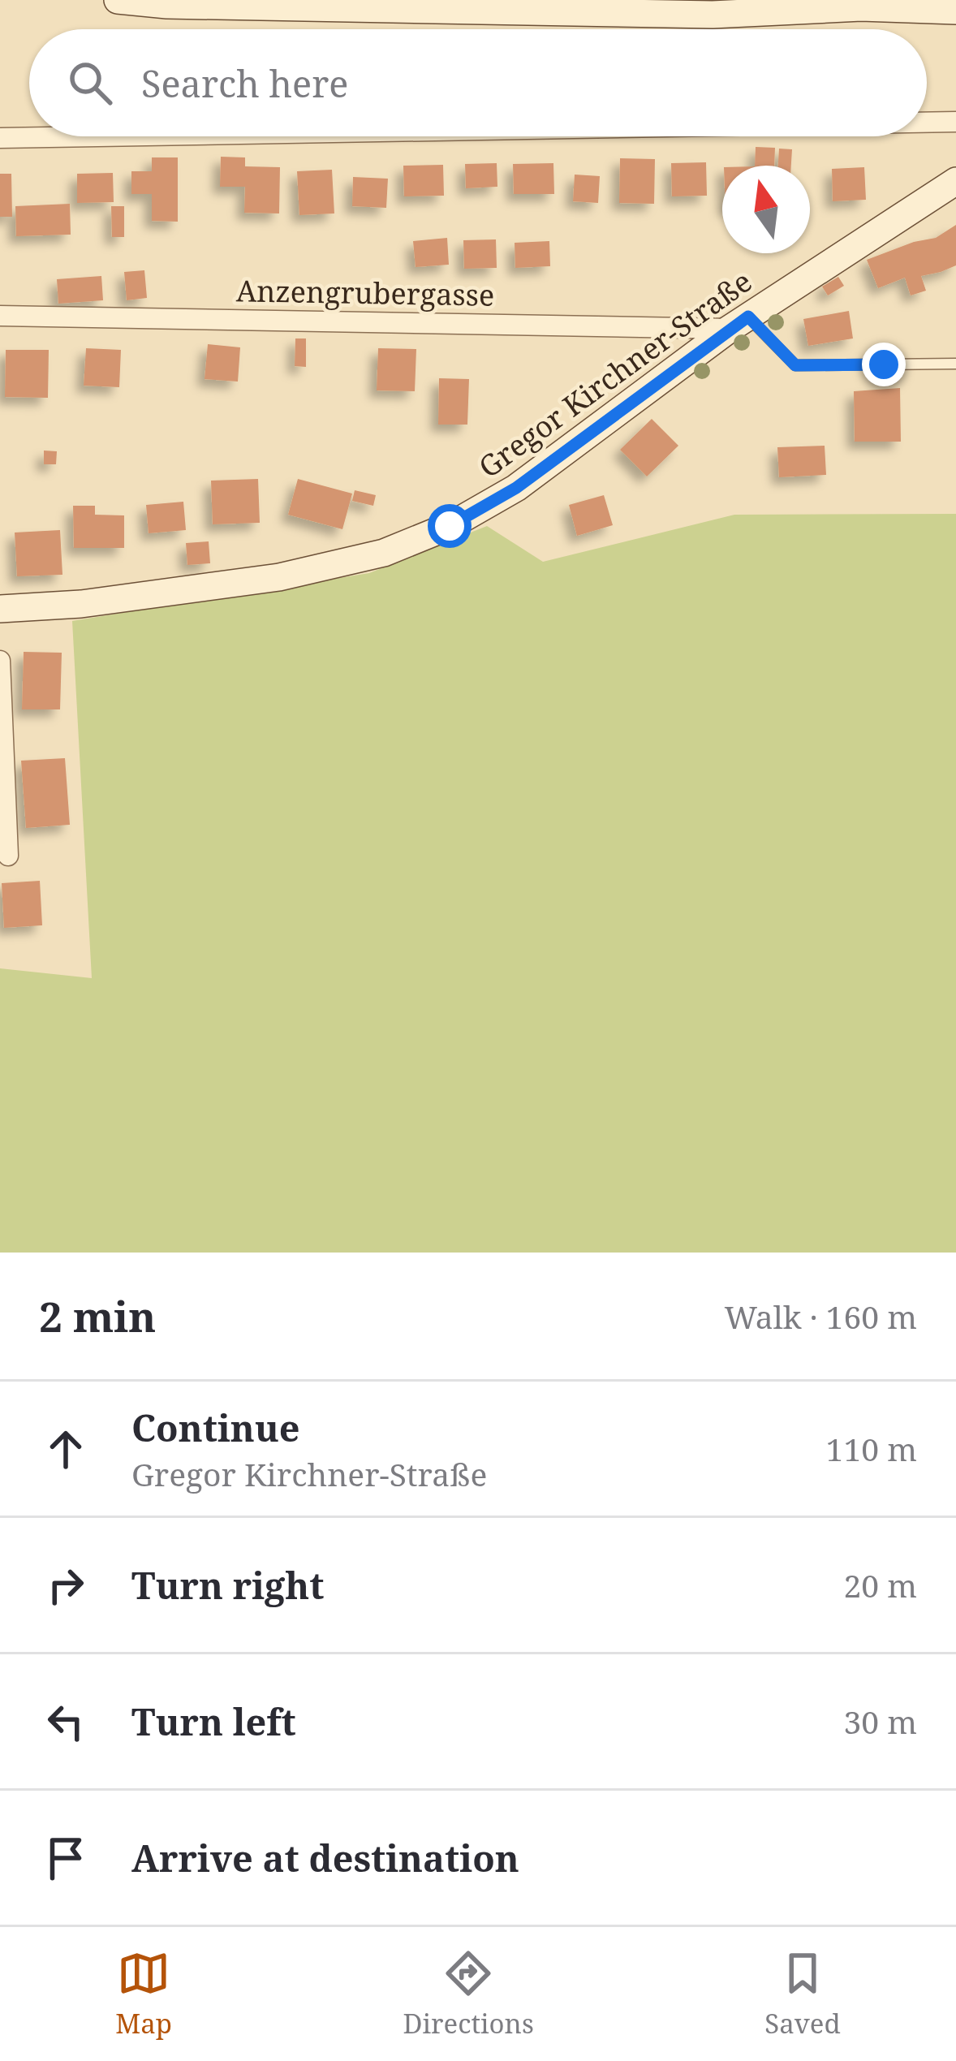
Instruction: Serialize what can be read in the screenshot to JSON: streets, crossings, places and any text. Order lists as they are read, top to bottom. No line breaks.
{"streets":{"street":["Anzengrubergasse","Gregor Kirchner-Straße"]},"crossings":[["Anzengrubergasse","Gregor Kirchner-Straße"]],"north":"top","page":{"search":"Search here","heading":["2 min","Walk · 160 m"],"list":[["Continue","Gregor Kirchner-Straße","110 m"],["Turn right","20 m"],["Turn left","30 m"],"Arrive at destination"],"nav":["Map","Directions","Saved"]}}
